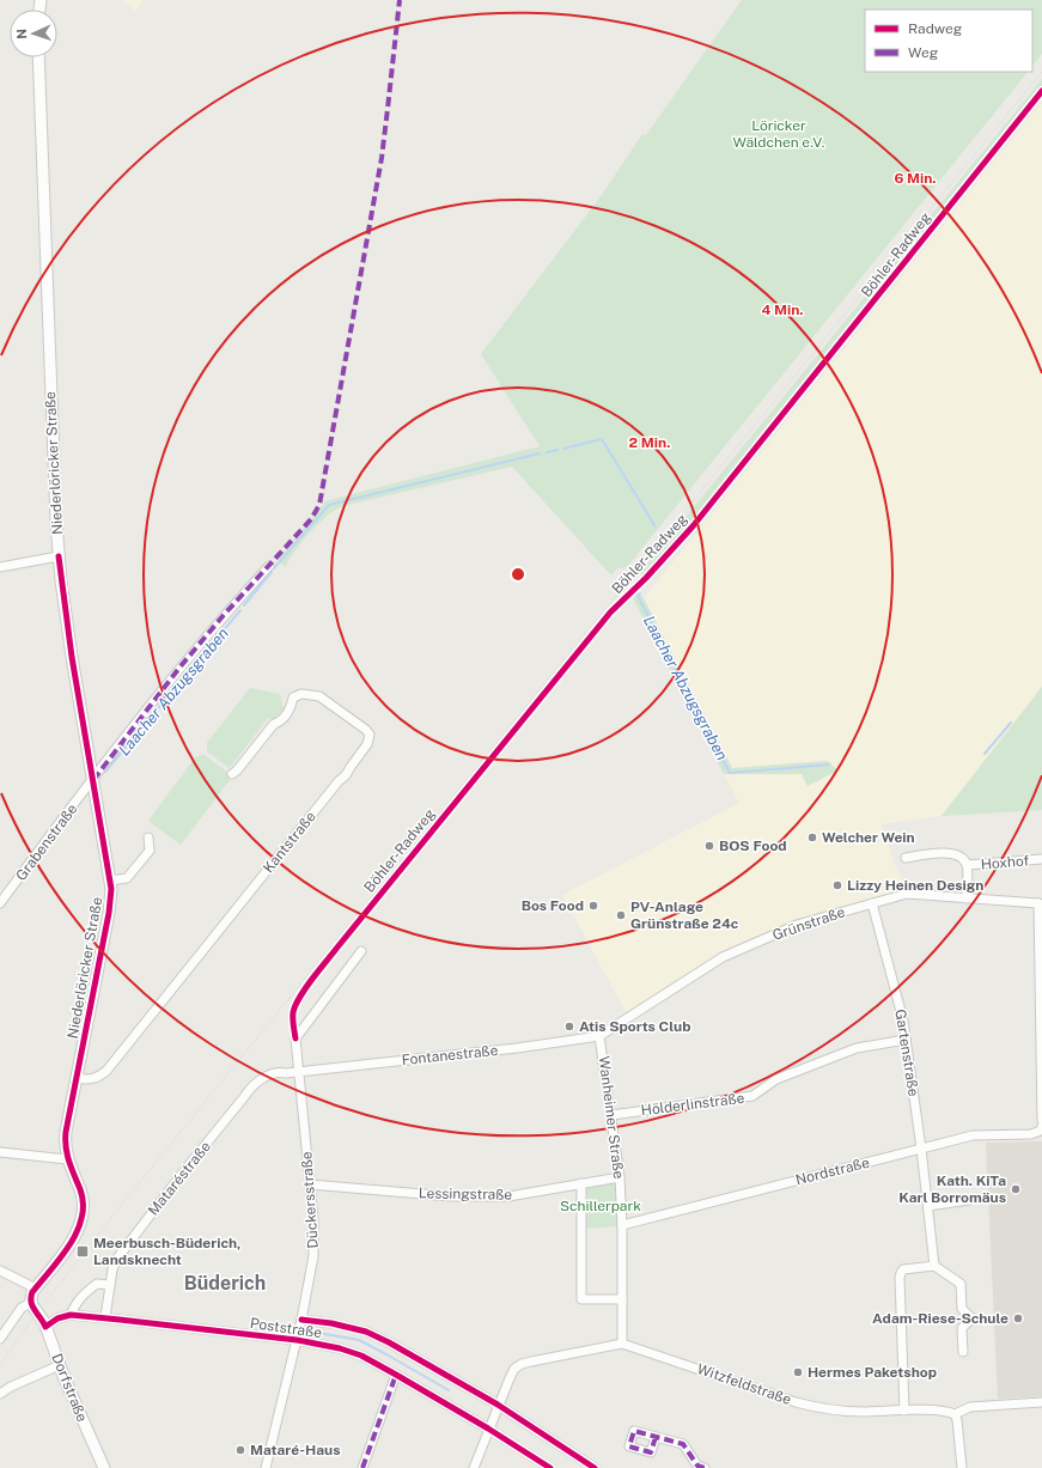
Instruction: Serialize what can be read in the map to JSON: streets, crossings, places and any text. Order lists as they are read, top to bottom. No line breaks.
{"streets":{"main road":["Niederlöricker Straße","Dorfstraße"],"street":["Grabenstraße","Kantstraße","Hoxhof","Grünstraße","Gartenstraße","Fontanestraße","Hölderlinstraße","Wanheimer Straße","Nordstraße","Mataréstraße","Lessingstraße","Dückersstraße","Poststraße","Witzfeldstraße"],"cycle path":["Böhler-Radweg"]},"crossings":[["Niederlöricker Straße","Grabenstraße"],["Niederlöricker Straße","Kantstraße"],["Niederlöricker Straße","Dorfstraße"],["Hoxhof","Grünstraße"],["Grünstraße","Gartenstraße"],["Grünstraße","Fontanestraße"],["Grünstraße","Wanheimer Straße"],["Gartenstraße","Hölderlinstraße"],["Gartenstraße","Nordstraße"],["Fontanestraße","Wanheimer Straße"],["Fontanestraße","Mataréstraße"],["Fontanestraße","Dückersstraße"],["Hölderlinstraße","Wanheimer Straße"],["Wanheimer Straße","Nordstraße"],["Wanheimer Straße","Lessingstraße"],["Wanheimer Straße","Witzfeldstraße"],["Mataréstraße","Dückersstraße"],["Mataréstraße","Poststraße"],["Lessingstraße","Dückersstraße"],["Dückersstraße","Poststraße"],["Poststraße","Witzfeldstraße"],["Poststraße","Dorfstraße"]],"districts":["Büderich"],"water":["Laacher Abzugsgraben"],"parks":["Löricker Wäldchen e.V.","Schillerpark"],"places":{"other":["Welcher Wein","BOS Food","Lizzy Heinen Design","Bos Food","PV-Anlage Grünstraße 24c","Atis Sports Club","Kath. KiTa Karl Borromäus","Adam-Riese-Schule","Hermes Paketshop","Mataré-Haus"],"transit":["Meerbusch-Büderich, Landsknecht"]},"legend":["Radweg","Weg"],"north":"left","rings":["6 Min.","4 Min.","2 Min."]}
